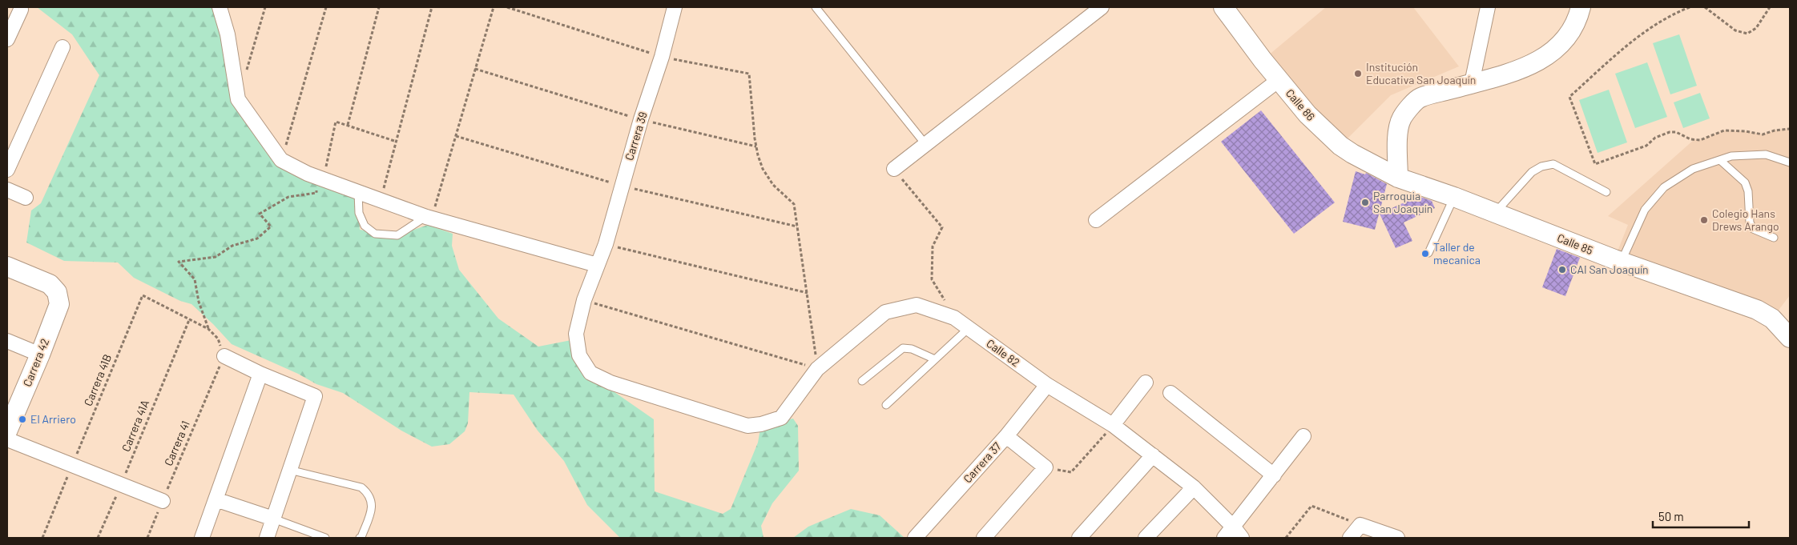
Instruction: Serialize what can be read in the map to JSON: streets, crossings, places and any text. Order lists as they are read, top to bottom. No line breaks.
{"streets":{"main road":["Calle 86","Calle 85","Carrera 42"],"street":["Carrera 39","Calle 82","Carrera 37"],"path":["Carrera 41B","Carrera 41A","Carrera 41"]},"crossings":[["Calle 86","Calle 85"],["Carrera 39","Calle 82"],["Calle 82","Carrera 37"],["Carrera 41B","Carrera 41A"]],"places":["Institución Educativa San Joaquín","Parroquia San Joaquín","Colegio Hans Drews Arango","Taller de mecanica","CAI San Joaquín","El Arriero"],"scale_bar":"50 m"}
